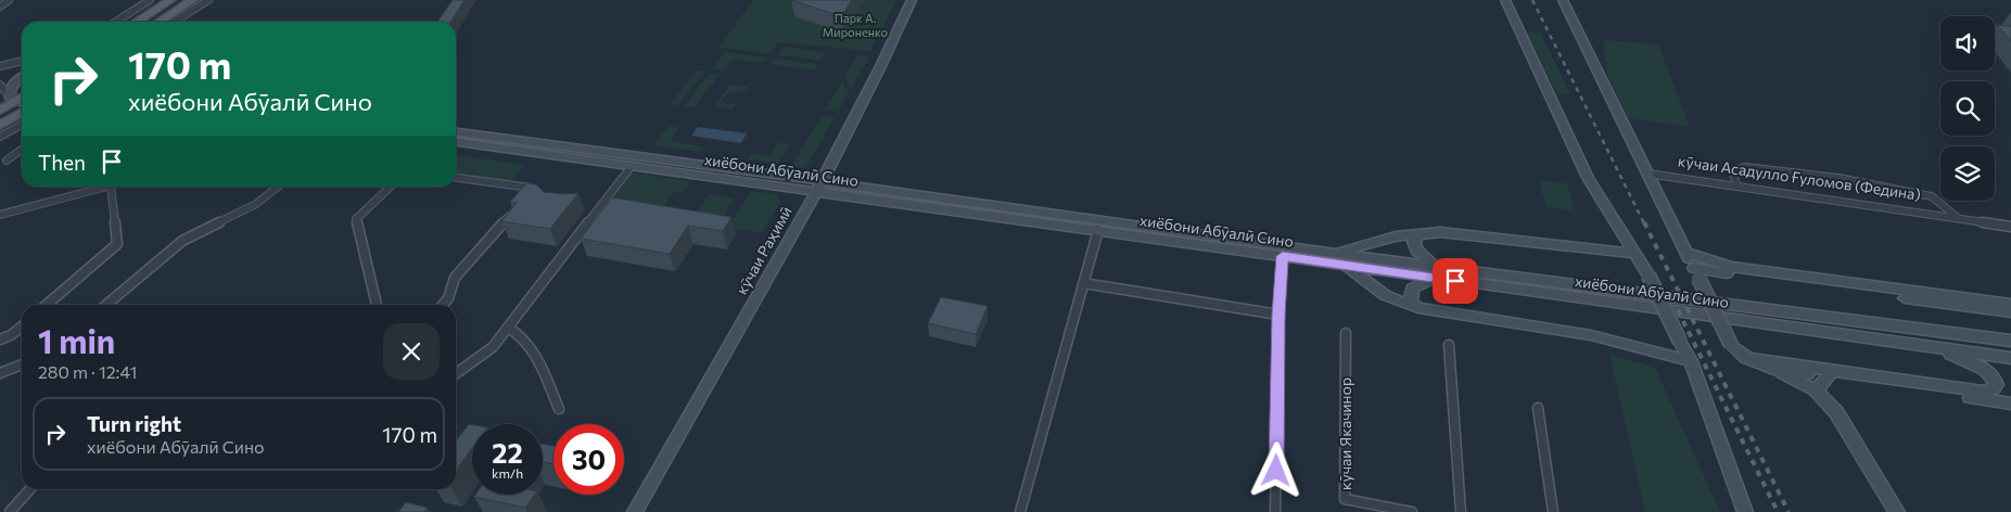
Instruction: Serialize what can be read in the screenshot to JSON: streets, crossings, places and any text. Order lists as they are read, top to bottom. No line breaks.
{"streets":{"main road":["хиёбони Абӯалӣ Сино","кӯчаи Раҳимӣ"],"street":["кӯчаи Асадулло Ғуломов (Федина)","кӯчаи Якачинор"]},"crossings":[["хиёбони Абӯалӣ Сино","кӯчаи Раҳимӣ"]],"parks":["Парк А. Мироненко"],"page":{"turn":["170 m","хиёбони Абӯалӣ Сино"],"then":"Then","heading":["1 min","280 m · 12:41"],"list":[{"name":"Turn right","note":"хиёбони Абӯалӣ Сино","value":"170 m"}],"speed":"22 km/h","limit":"30"}}
